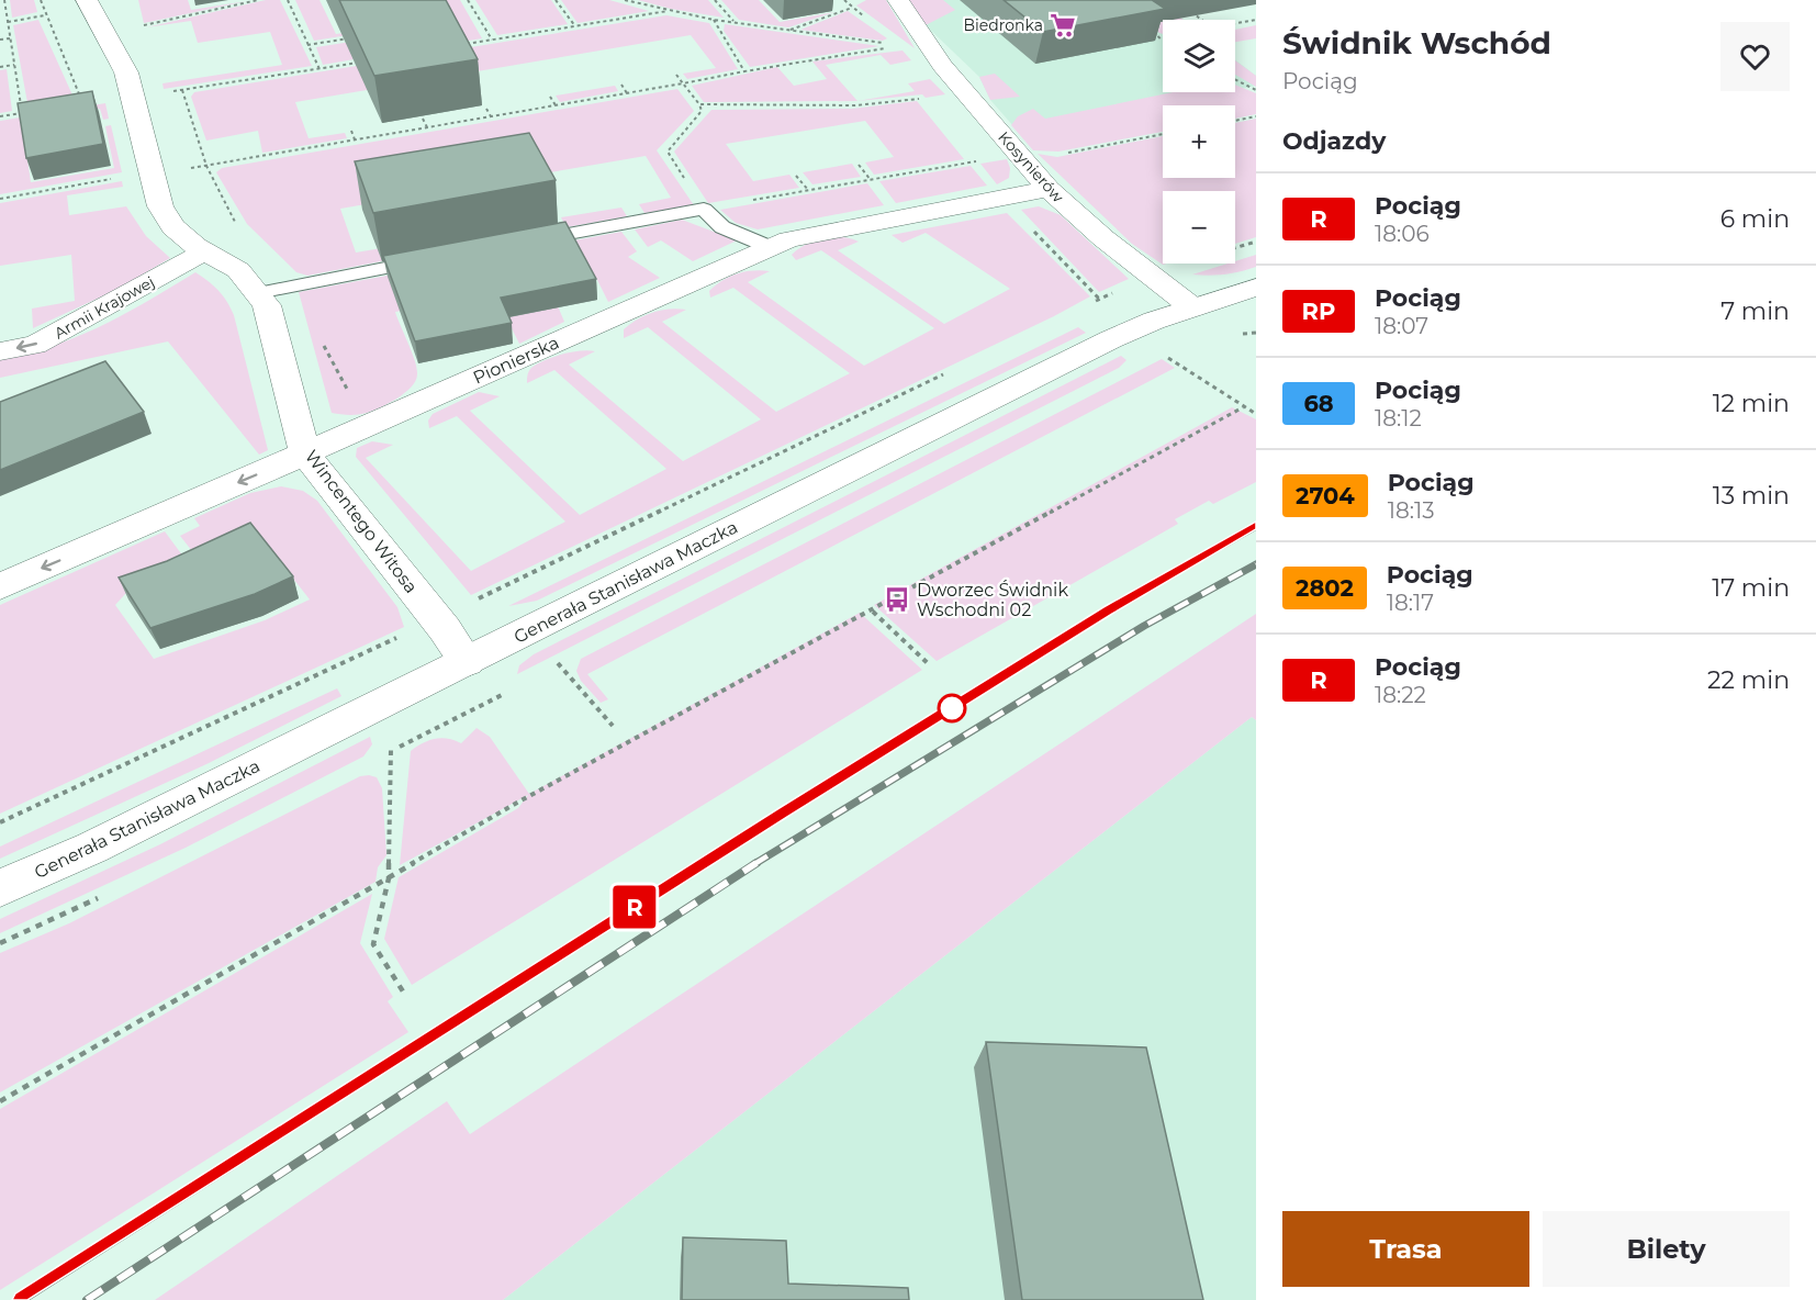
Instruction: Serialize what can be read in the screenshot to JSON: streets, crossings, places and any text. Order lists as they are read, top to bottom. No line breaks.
{"streets":{"street":["Kosynierów","Armii Krajowej","Pionierska","Wincentego Witosa","Generała Stanisława Maczka"]},"crossings":[["Kosynierów","Pionierska"],["Kosynierów","Generała Stanisława Maczka"],["Armii Krajowej","Wincentego Witosa"],["Pionierska","Wincentego Witosa"],["Wincentego Witosa","Generała Stanisława Maczka"]],"one_way":["Armii Krajowej"],"places":{"supermarket":["Biedronka"],"bus stop":["Dworzec Świdnik Wschodni 02"]},"page":{"on_map":"R","heading":[["Świdnik Wschód","Pociąg"],"Odjazdy"],"map_buttons":["+","−"],"list":[{"mark":"R","name":"Pociąg","note":"18:06","value":"6 min"},{"mark":"RP","name":"Pociąg","note":"18:07","value":"7 min"},{"mark":"68","name":"Pociąg","note":"18:12","value":"12 min"},{"mark":"2704","name":"Pociąg","note":"18:13","value":"13 min"},{"mark":"2802","name":"Pociąg","note":"18:17","value":"17 min"},{"mark":"R","name":"Pociąg","note":"18:22","value":"22 min"}],"buttons":["Trasa","Bilety"]}}
